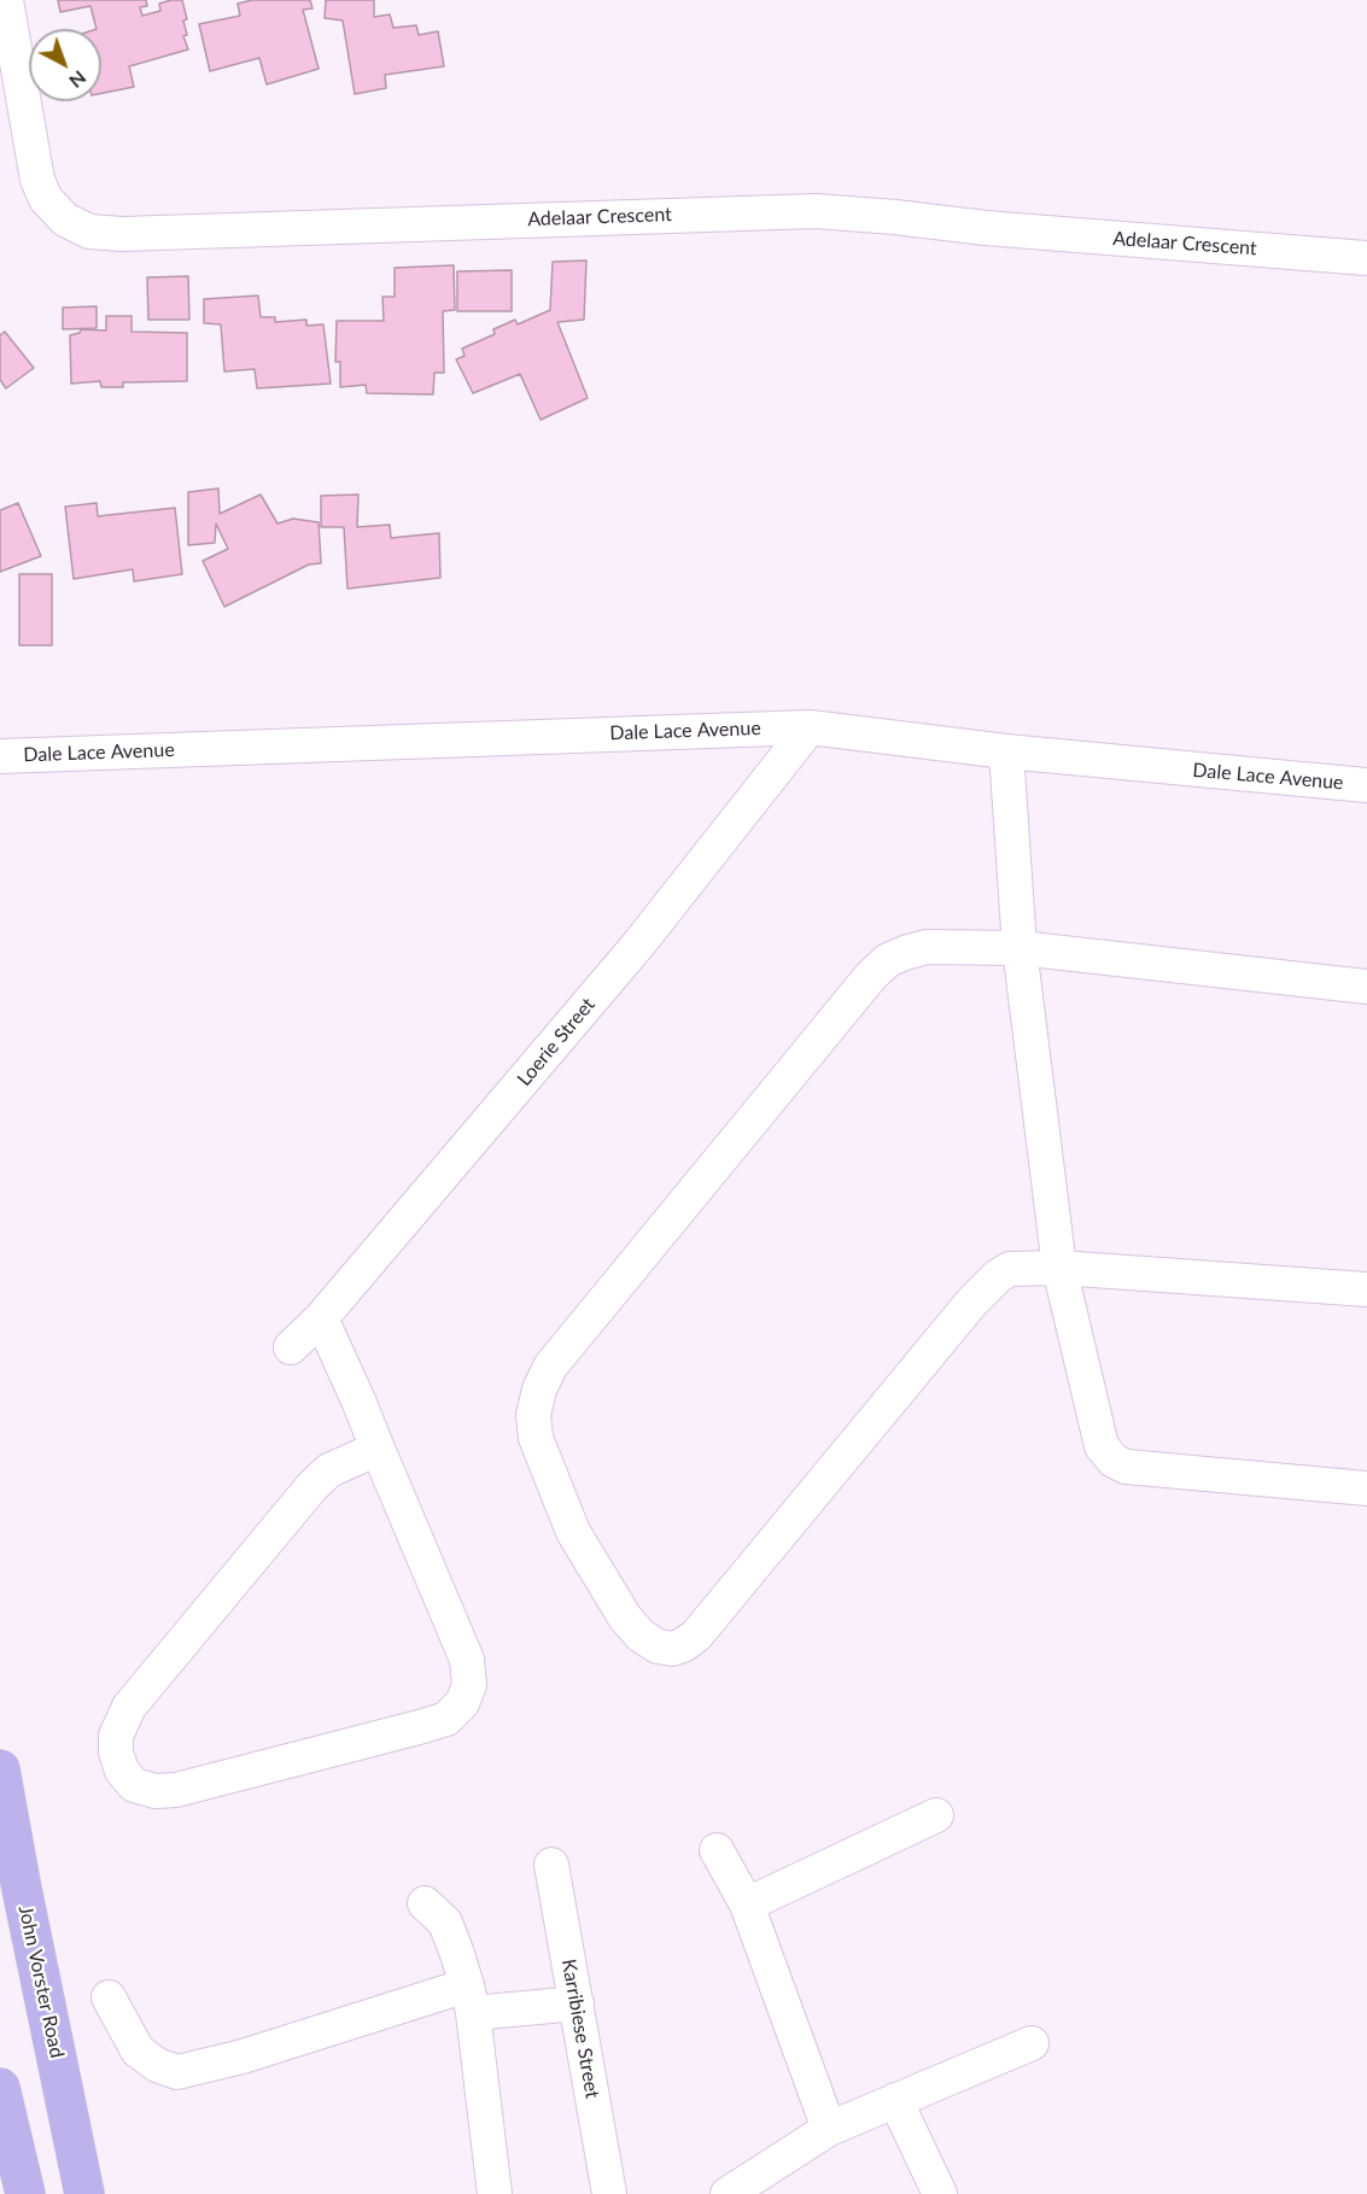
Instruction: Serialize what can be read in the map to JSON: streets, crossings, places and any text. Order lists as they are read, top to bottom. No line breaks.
{"streets":{"main road":["John Vorster Road"],"street":["Adelaar Crescent","Dale Lace Avenue","Loerie Street","Karribiese Street"]},"crossings":[["Dale Lace Avenue","Loerie Street"]],"north":"bottom right"}
